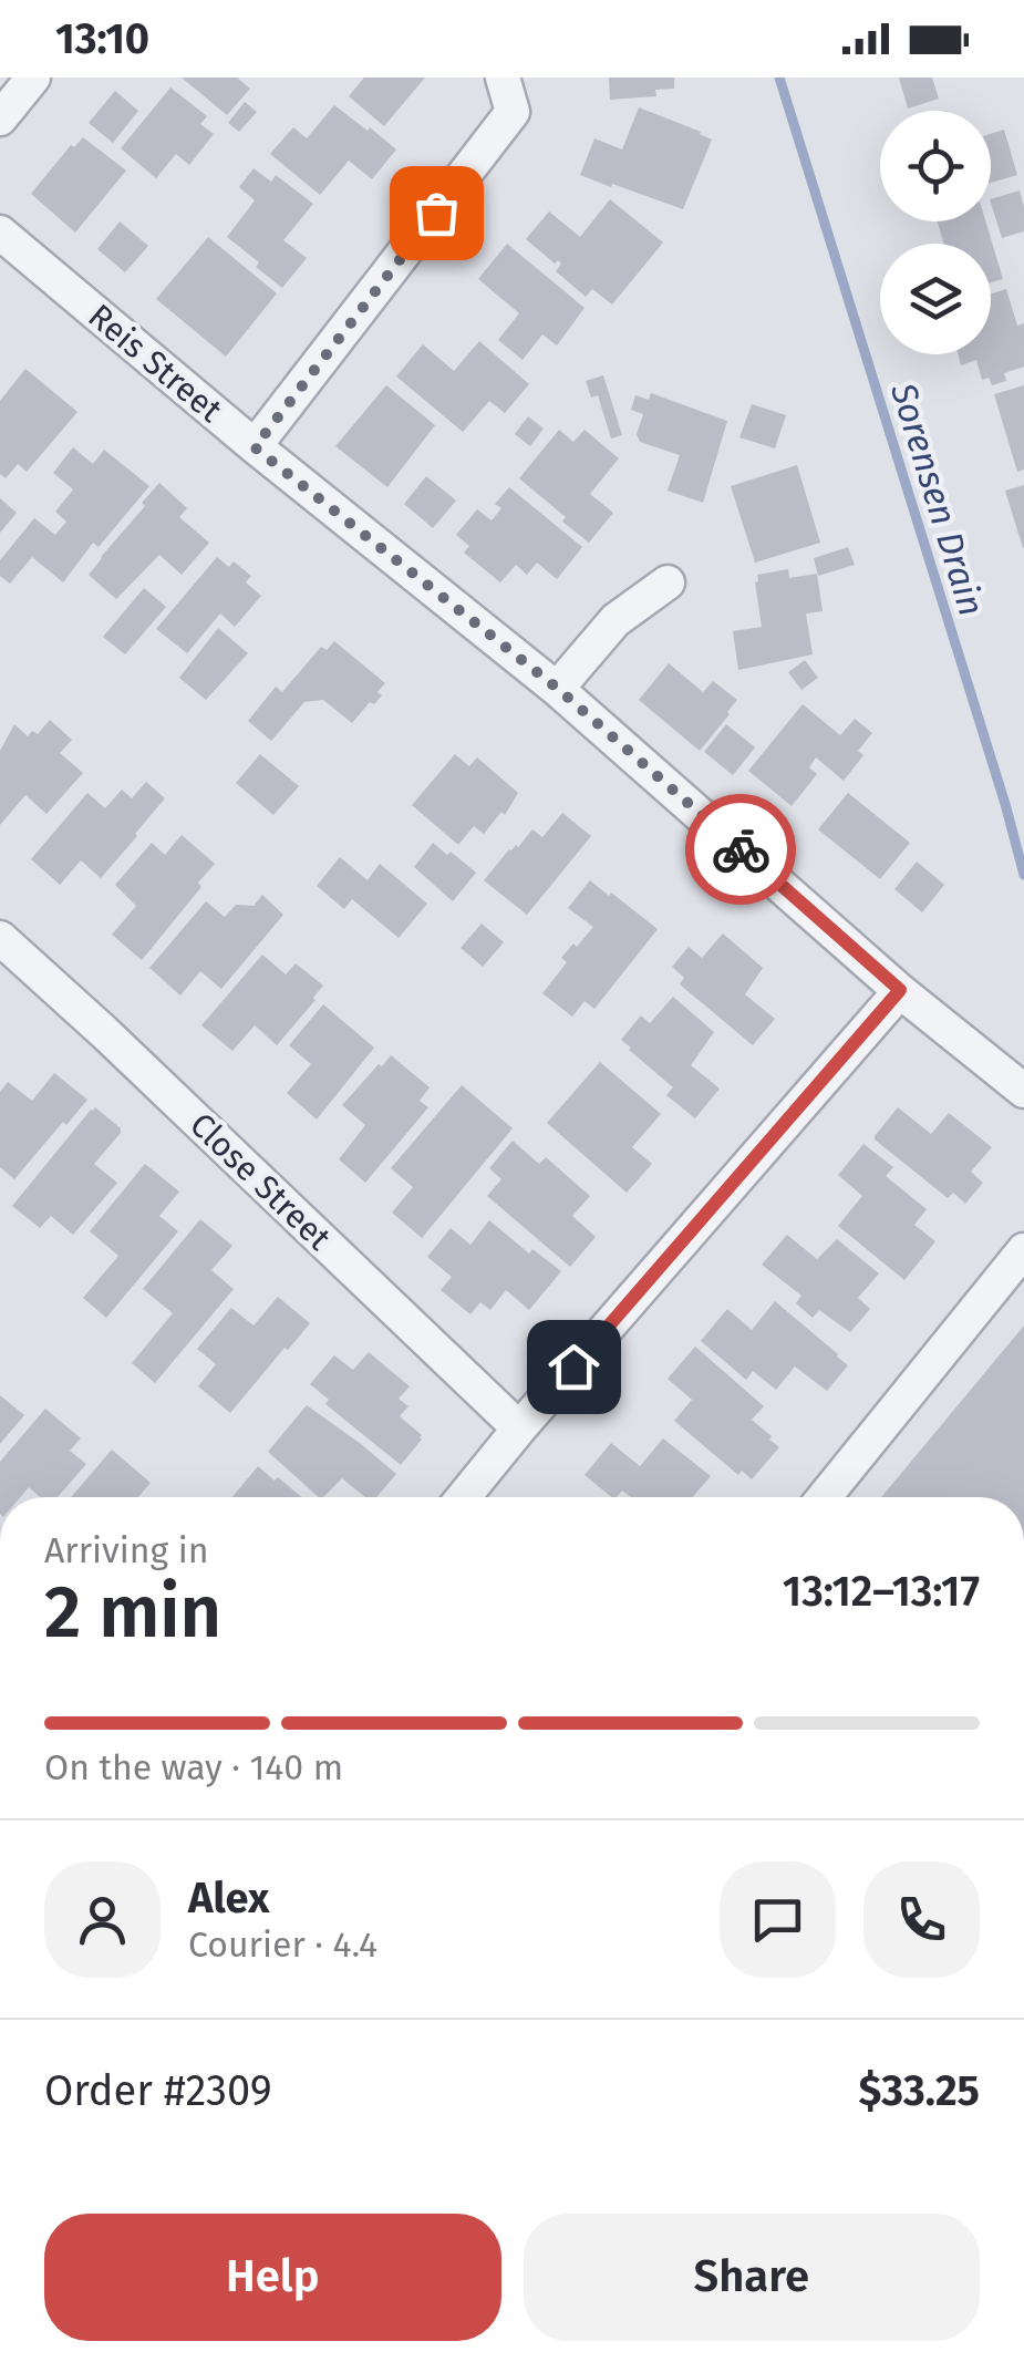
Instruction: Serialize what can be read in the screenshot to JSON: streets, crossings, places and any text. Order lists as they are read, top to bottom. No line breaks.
{"streets":{"street":["Reis Street","Close Street"]},"water":["Sorensen Drain"],"page":{"status":"13:10","heading":["2 min","Arriving in","13:12–13:17"],"panel":["Alex","Courier · 4.4","Order #2309","$33.25"],"bar":"On the way · 140 m","buttons":["Help","Share"]}}
